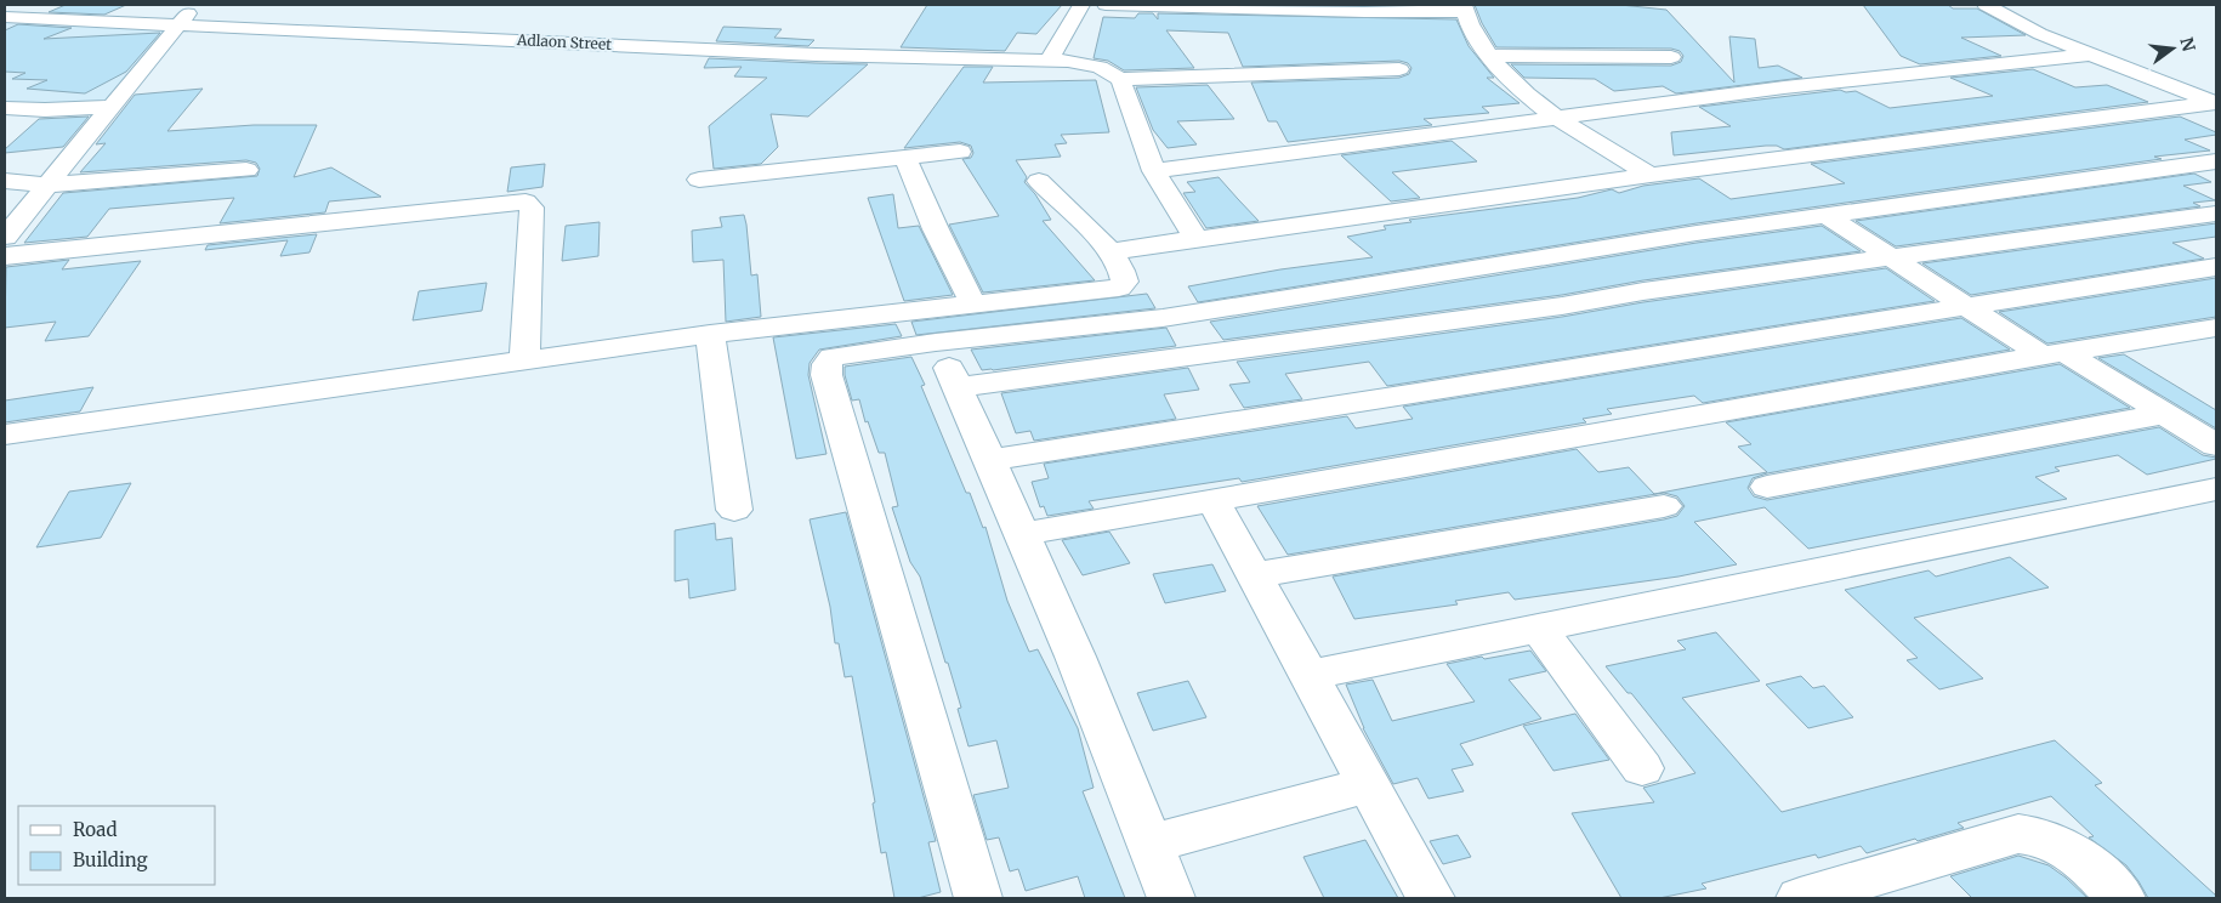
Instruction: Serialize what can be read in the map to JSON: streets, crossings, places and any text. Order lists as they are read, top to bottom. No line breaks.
{"streets":{"street":["Adlaon Street"]},"legend":["Road","Building"],"north":"right"}
